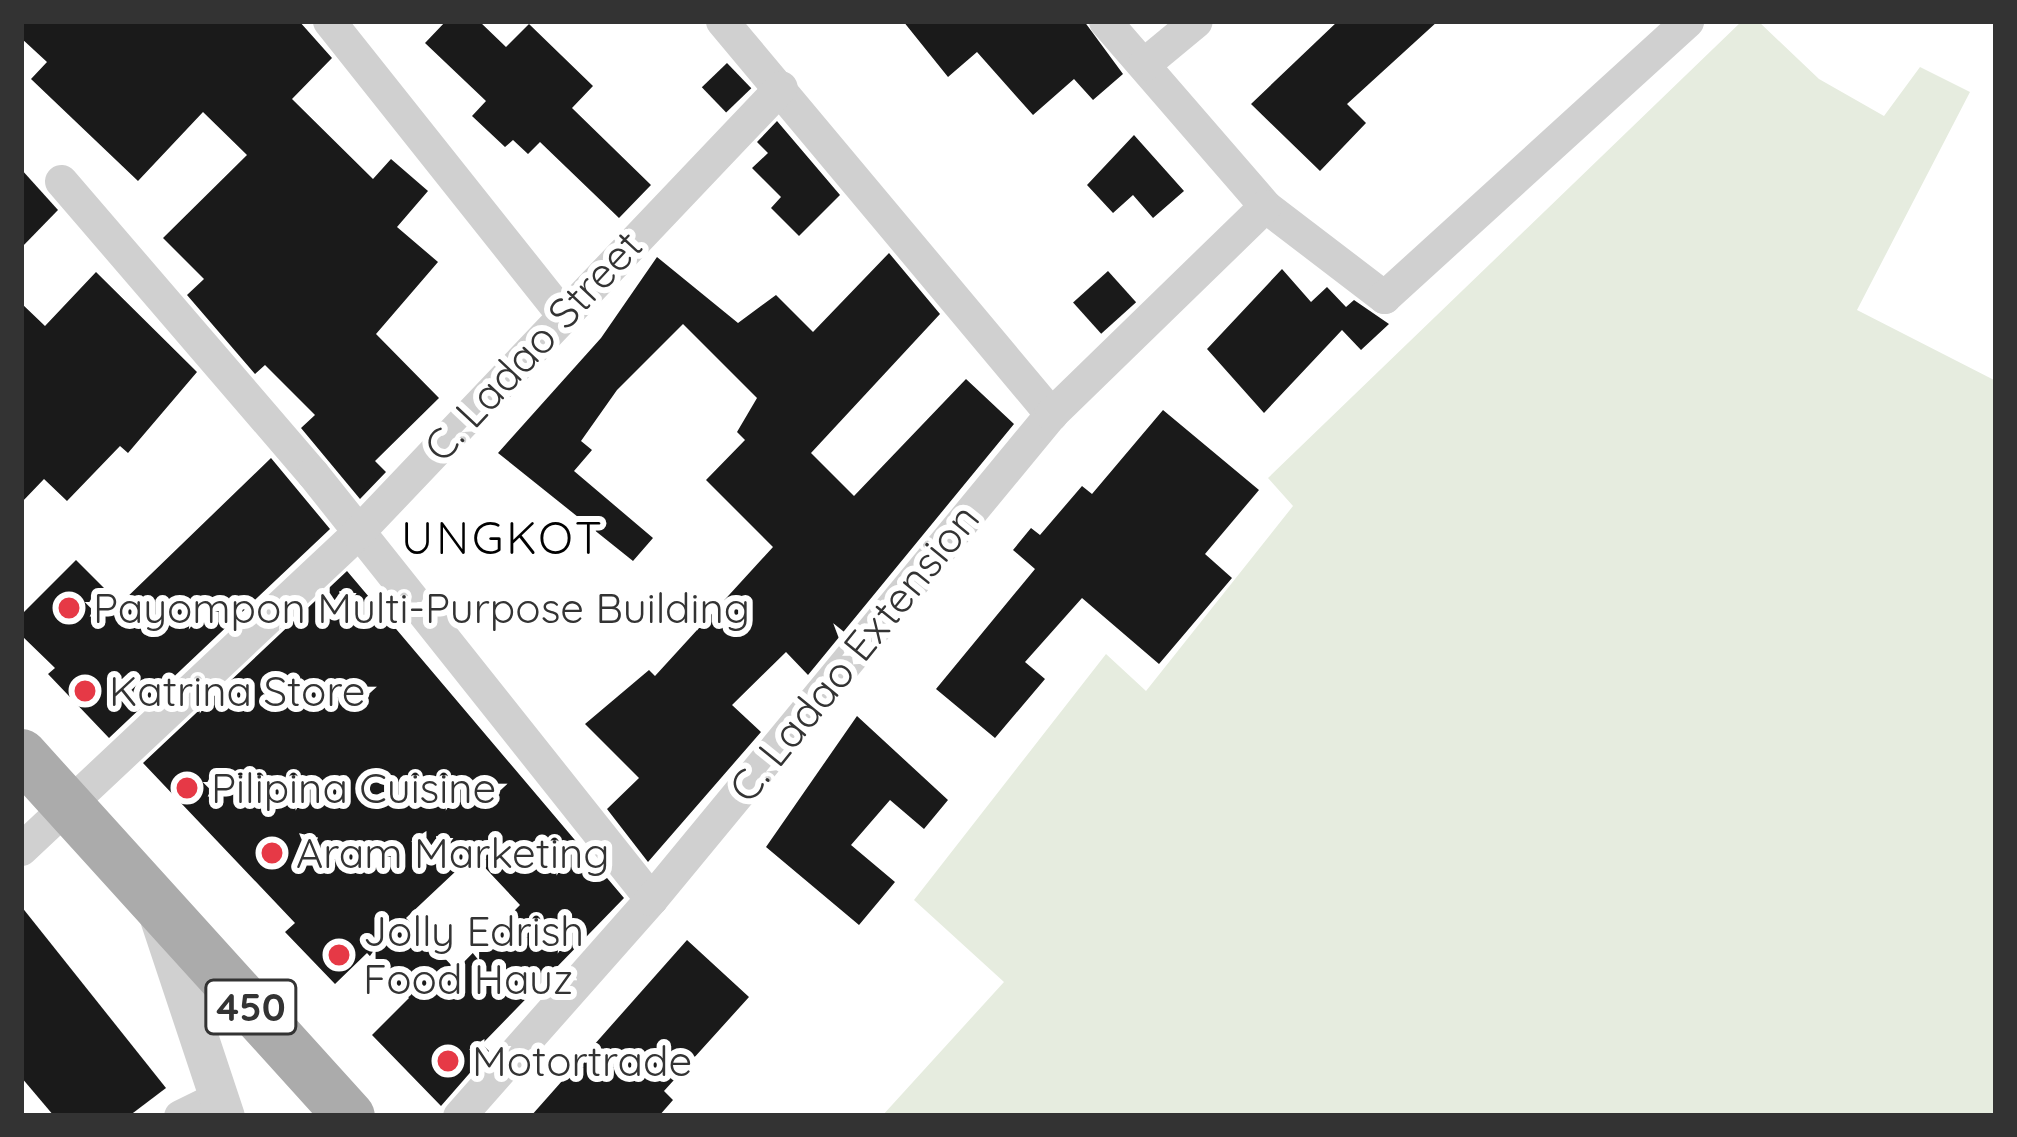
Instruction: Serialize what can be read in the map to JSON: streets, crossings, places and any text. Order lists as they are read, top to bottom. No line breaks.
{"streets":{"main road":["450"],"street":["C. Ladao Street","C. Ladao Extension"]},"crossings":[["C. Ladao Street","450"]],"districts":["UNGKOT"],"places":["Payompon Multi-Purpose Building","Katrina Store","Pilipina Cuisine","Aram Marketing","Jolly Edrish Food Hauz","Motortrade"]}
